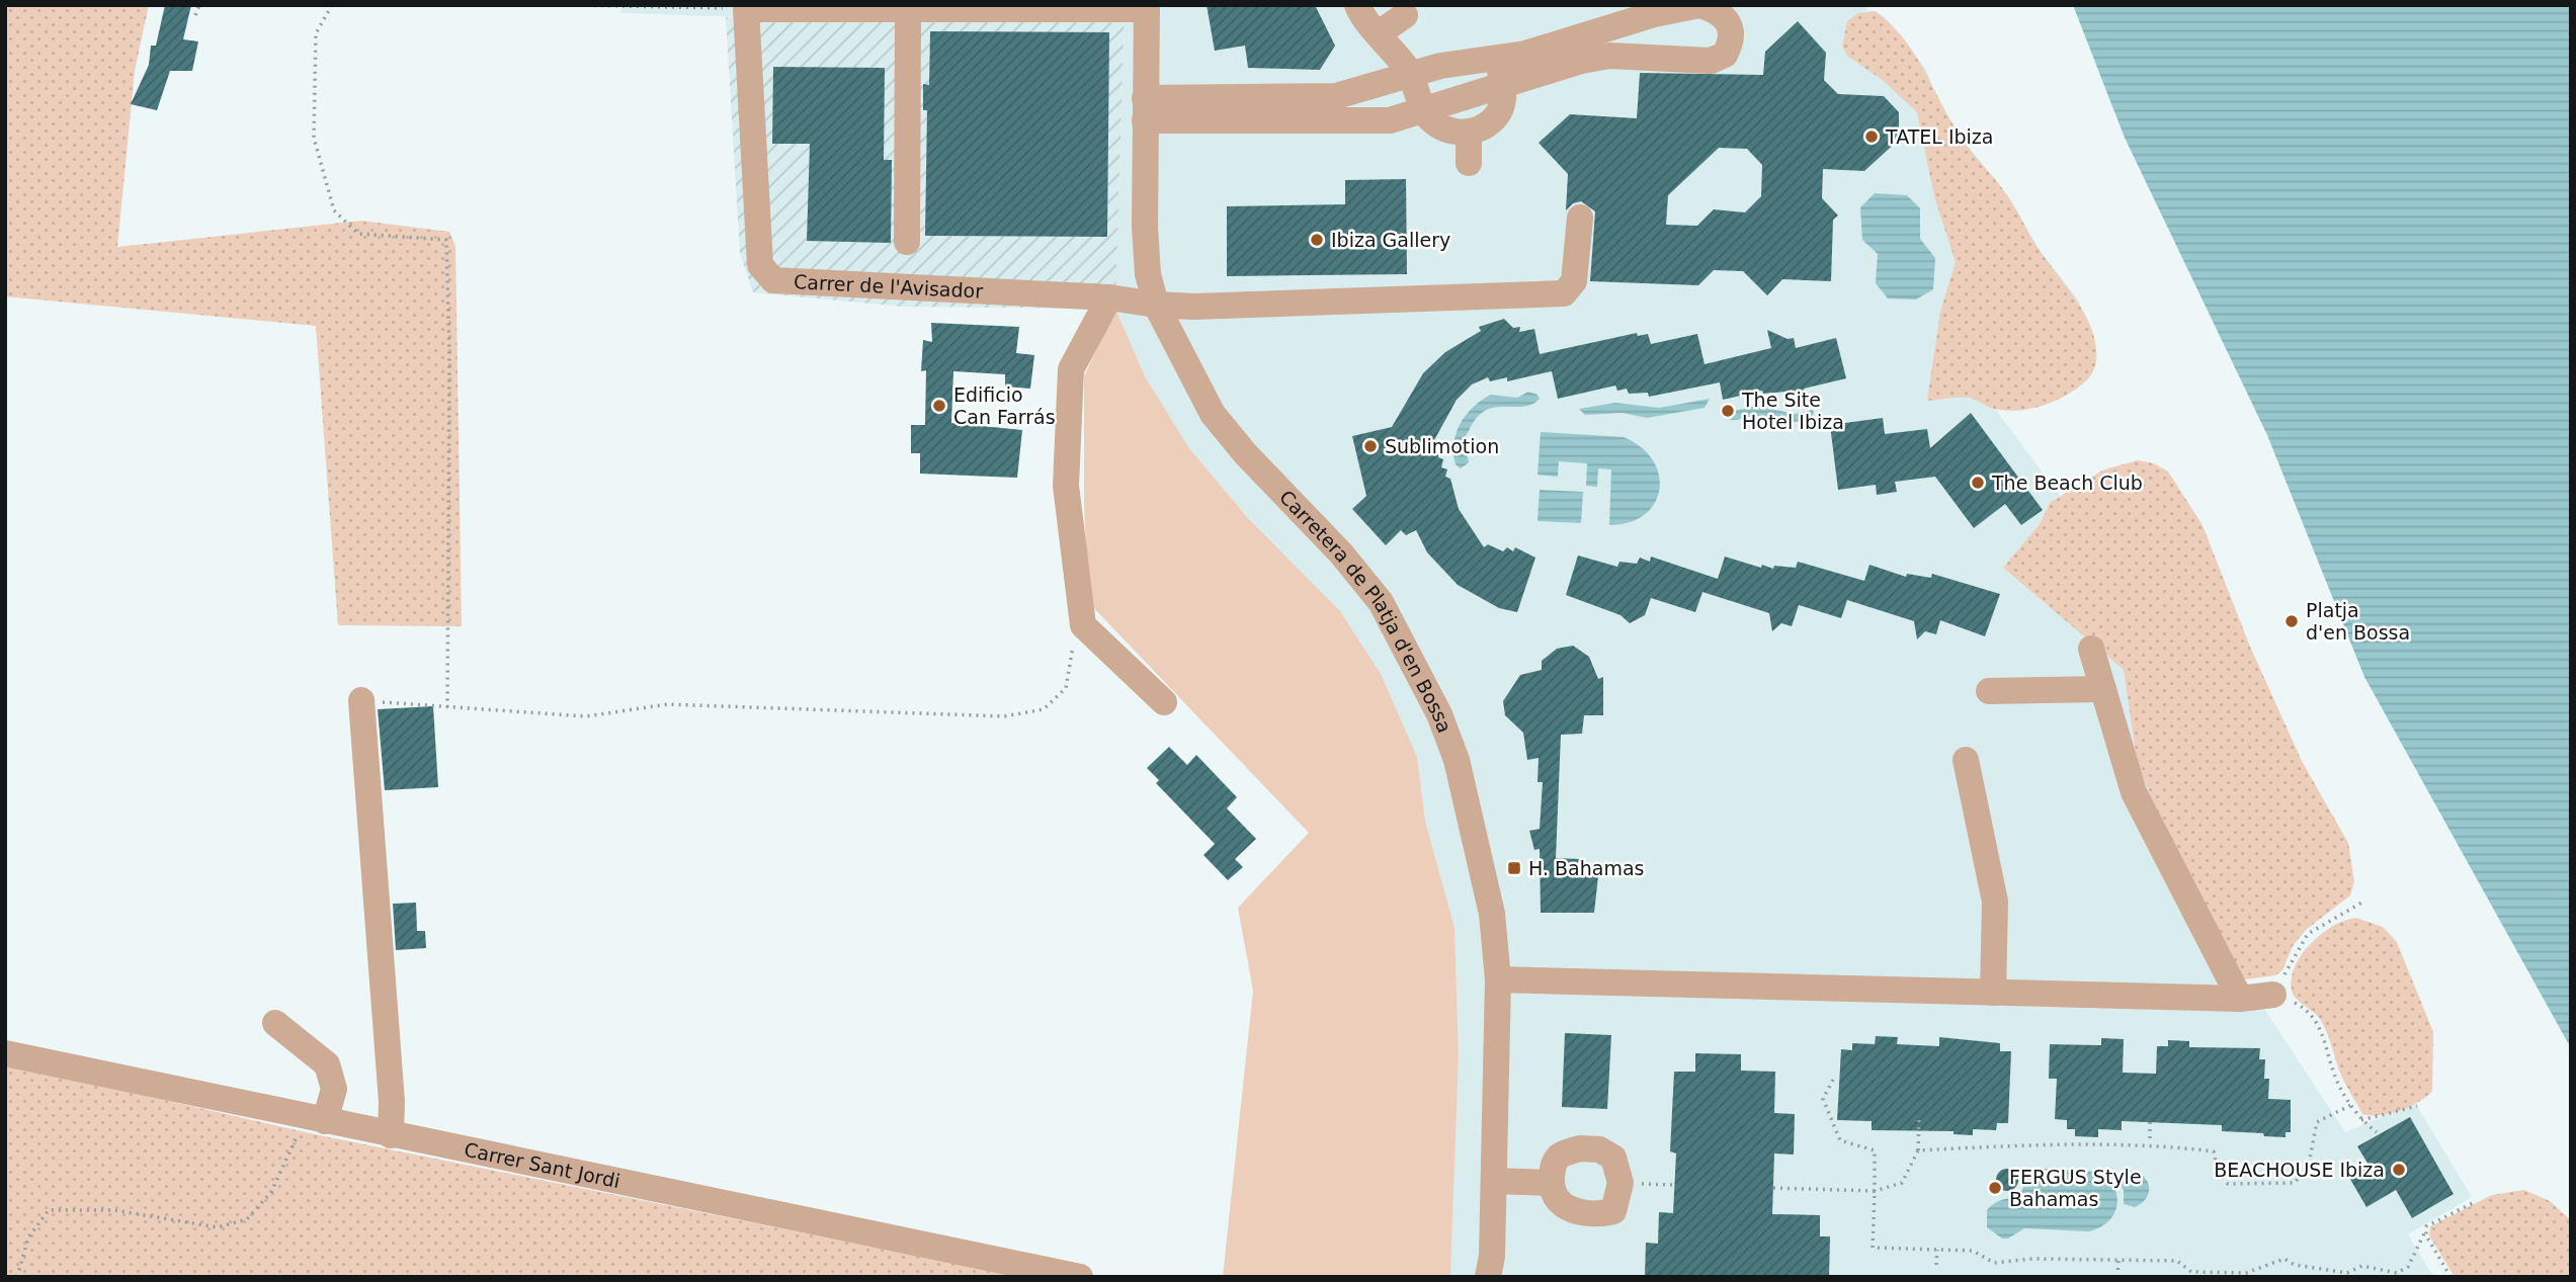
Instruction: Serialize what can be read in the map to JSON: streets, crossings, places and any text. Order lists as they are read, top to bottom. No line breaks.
{"streets":{"street":["Carrer de l'Avisador","Carretera de Platja d'en Bossa","Carrer Sant Jordi"]},"crossings":[["Carrer de l'Avisador","Carretera de Platja d'en Bossa"]],"places":{"other":["TATEL Ibiza","Ibiza Gallery","Edificio Can Farrás","The Site Hotel Ibiza","Sublimotion","The Beach Club","Platja d'en Bossa","BEACHOUSE Ibiza","FERGUS Style Bahamas"],"transit":["H. Bahamas"]}}
